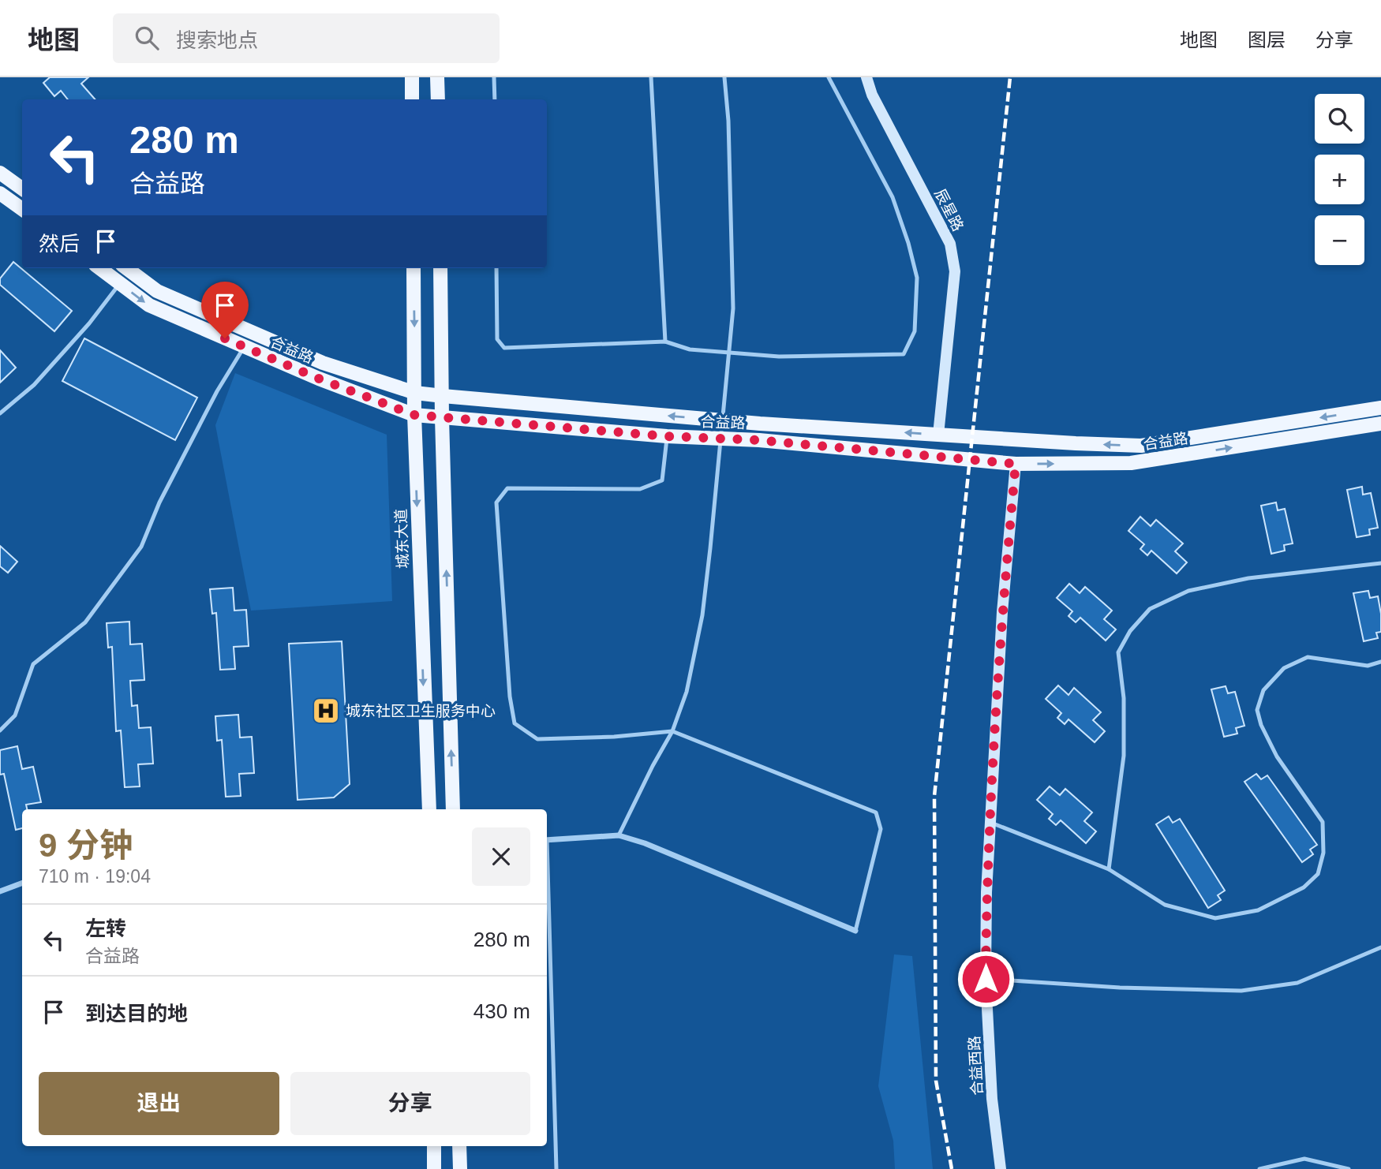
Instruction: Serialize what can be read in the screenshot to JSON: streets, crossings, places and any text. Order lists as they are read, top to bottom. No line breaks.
{"streets":{"main road":["合益路","城东大道"],"street":["辰星路","合益西路"]},"crossings":[["辰星路","合益路"],["合益路","城东大道"],["合益路","合益西路"]],"places":{"hospital":["城东社区卫生服务中心"]},"page":{"header":"地图","search":"搜索地点","nav":["地图","图层","分享"],"map_buttons":["+","−"],"turn":["280 m","合益路"],"then":"然后","heading":["9 分钟","710 m · 19:04"],"list":[{"name":"左转","note":"合益路","value":"280 m"},{"name":"到达目的地","value":"430 m"}],"buttons":["退出","分享"]}}
